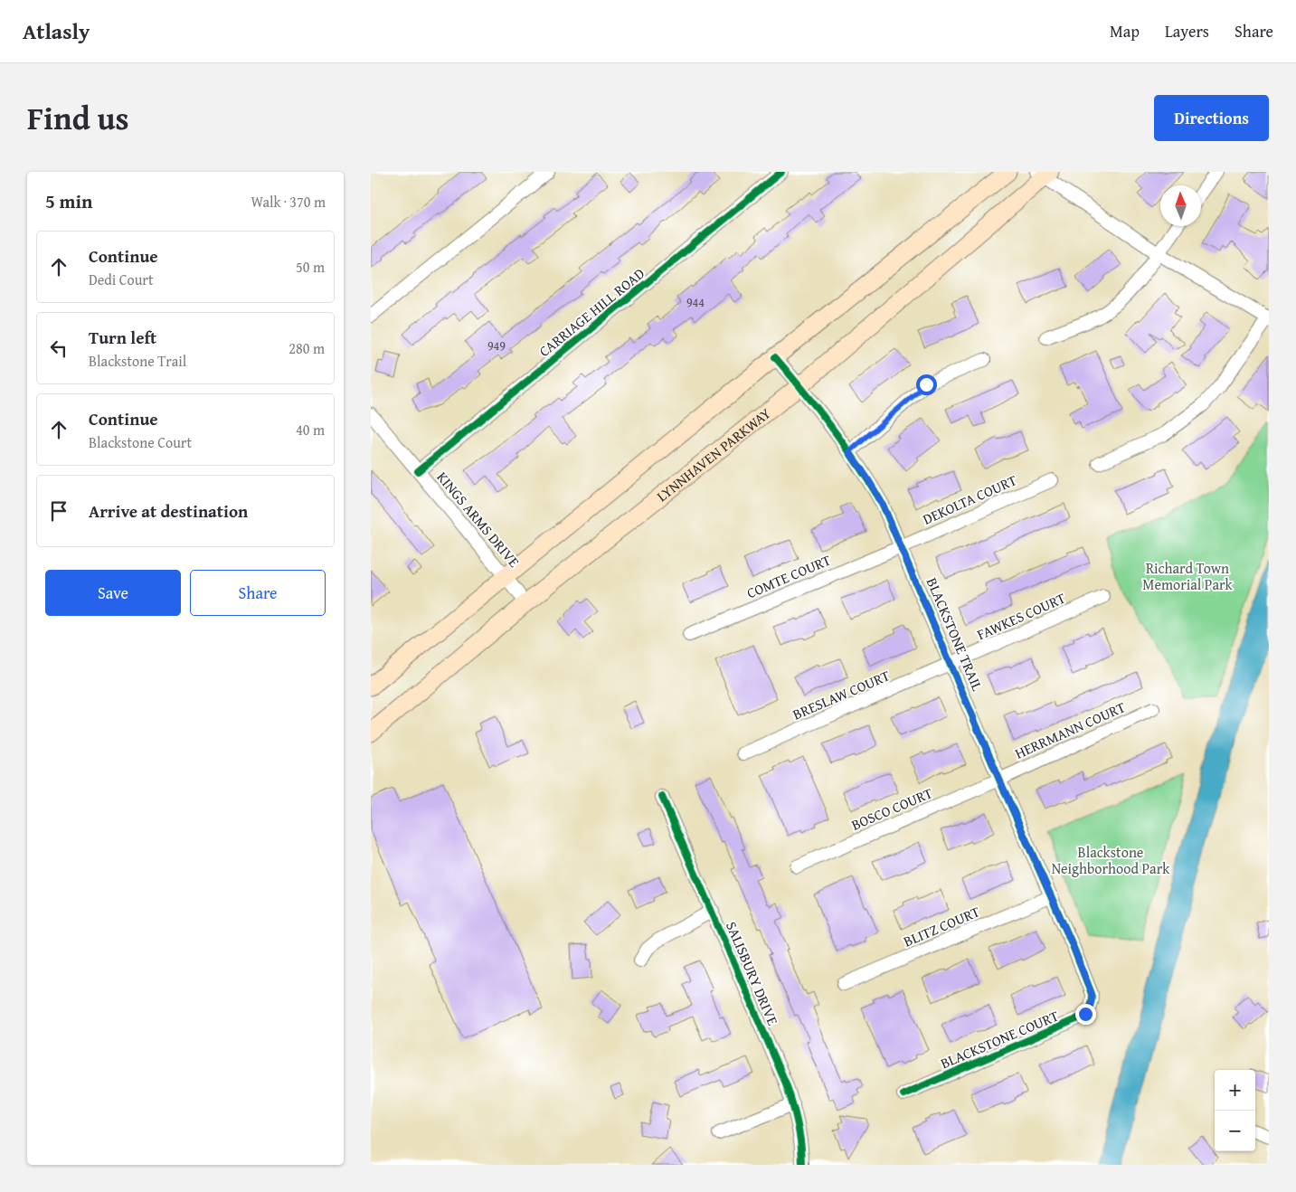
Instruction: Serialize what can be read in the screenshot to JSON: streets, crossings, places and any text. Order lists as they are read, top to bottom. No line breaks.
{"streets":{"main road":["LYNNHAVEN PARKWAY"],"street":["CARRIAGE HILL ROAD","DEKOLTA COURT","KINGS ARMS DRIVE","COMTE COURT","FAWKES COURT","BLACKSTONE TRAIL","BRESLAW COURT","HERRMANN COURT","BOSCO COURT","BLITZ COURT","SALISBURY DRIVE","BLACKSTONE COURT"]},"crossings":[["CARRIAGE HILL ROAD","KINGS ARMS DRIVE"],["LYNNHAVEN PARKWAY","KINGS ARMS DRIVE"],["LYNNHAVEN PARKWAY","BLACKSTONE TRAIL"],["DEKOLTA COURT","COMTE COURT"],["DEKOLTA COURT","BLACKSTONE TRAIL"],["COMTE COURT","BLACKSTONE TRAIL"],["FAWKES COURT","BLACKSTONE TRAIL"],["FAWKES COURT","BRESLAW COURT"],["BLACKSTONE TRAIL","BRESLAW COURT"],["BLACKSTONE TRAIL","HERRMANN COURT"],["BLACKSTONE TRAIL","BOSCO COURT"],["BLACKSTONE TRAIL","BLITZ COURT"],["BLACKSTONE TRAIL","BLACKSTONE COURT"],["HERRMANN COURT","BOSCO COURT"]],"parks":["Richard Town Memorial Park","Blackstone Neighborhood Park"],"house_numbers":["944","949"],"north":"top","page":{"header":"Atlasly","nav":["Map","Layers","Share"],"title":"Find us","buttons":["Directions",["Save","Share"]],"heading":["5 min","Walk · 370 m"],"list":[["Continue","Dedi Court","50 m"],["Turn left","Blackstone Trail","280 m"],["Continue","Blackstone Court","40 m"],"Arrive at destination"],"map_buttons":["+","−"]}}
